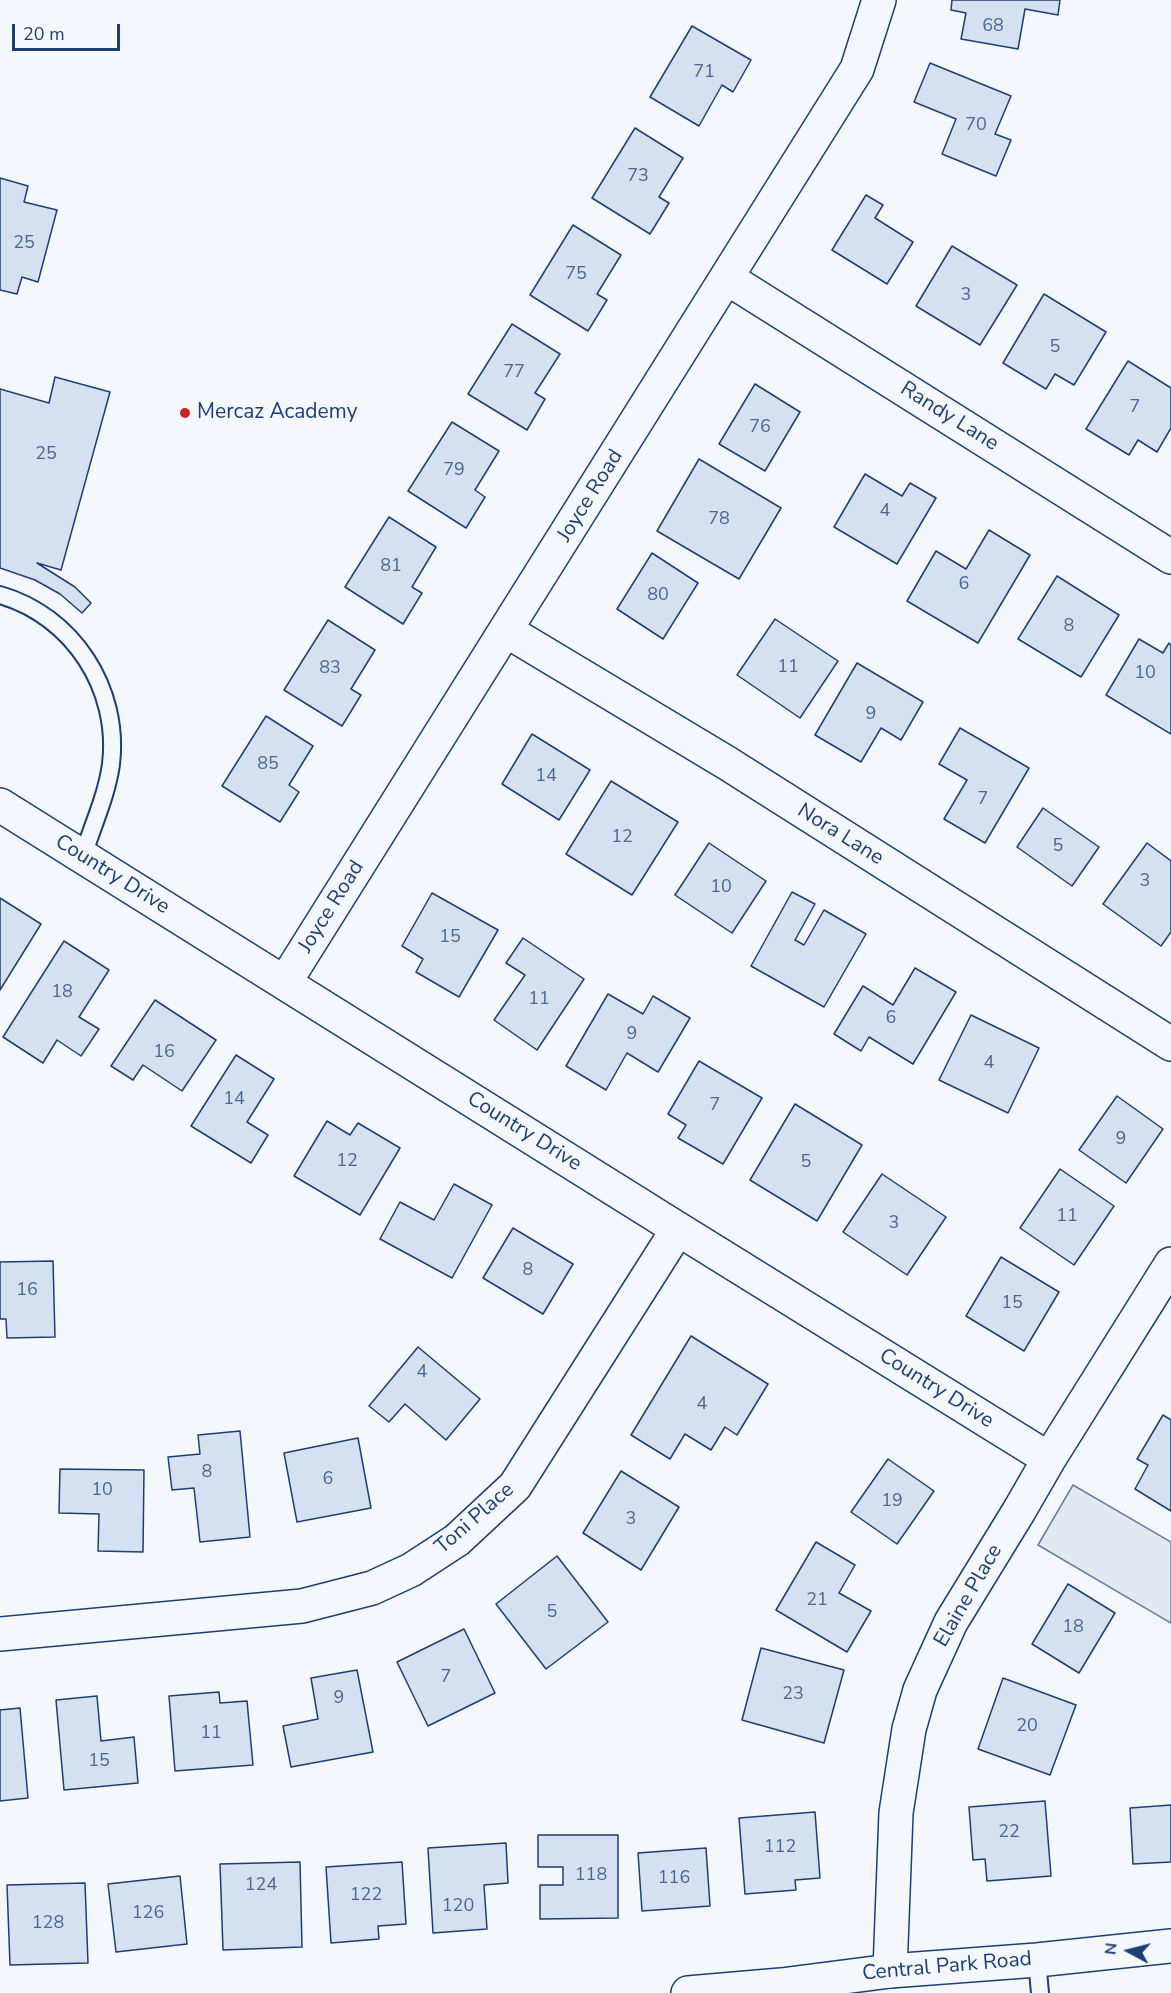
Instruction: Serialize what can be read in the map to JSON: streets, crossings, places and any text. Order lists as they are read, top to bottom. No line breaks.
{"streets":{"street":["Randy Lane","Joyce Road","Nora Lane","Country Drive","Toni Place","Elaine Place","Central Park Road"]},"crossings":[["Randy Lane","Joyce Road"],["Joyce Road","Nora Lane"],["Joyce Road","Country Drive"],["Country Drive","Toni Place"],["Country Drive","Elaine Place"],["Elaine Place","Central Park Road"]],"places":["Mercaz Academy"],"house_numbers":["68","71","70","73","25","75","3","5","77","7","76","25","79","4","78","81","6","80","8","11","83","10","9","85","14","7","12","5","3","10","15","18","11","6","9","16","4","14","7","9","12","5","11","3","8","16","15","4","4","8","6","10","19","3","21","5","18","7","23","9","20","11","15","22","112","118","116","124","122","120","126","128"],"scale_bar":"20 m","north":"left"}
